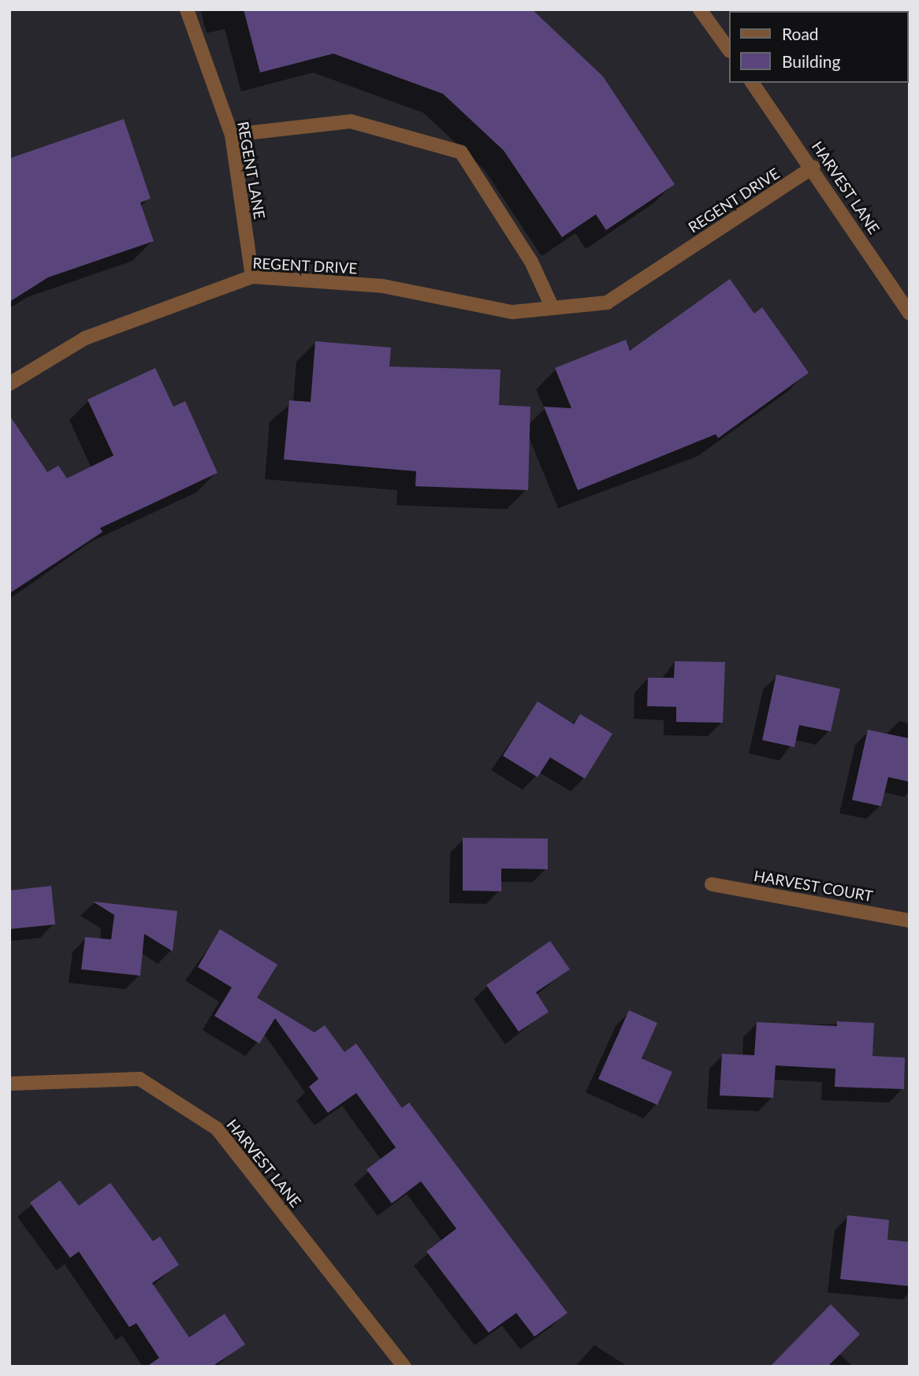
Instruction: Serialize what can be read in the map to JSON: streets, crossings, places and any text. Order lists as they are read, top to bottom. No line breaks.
{"streets":{"street":["REGENT LANE","HARVEST LANE","REGENT DRIVE","HARVEST COURT"]},"crossings":[["REGENT LANE","REGENT DRIVE"],["HARVEST LANE","REGENT DRIVE"]],"legend":["Road","Building"]}
